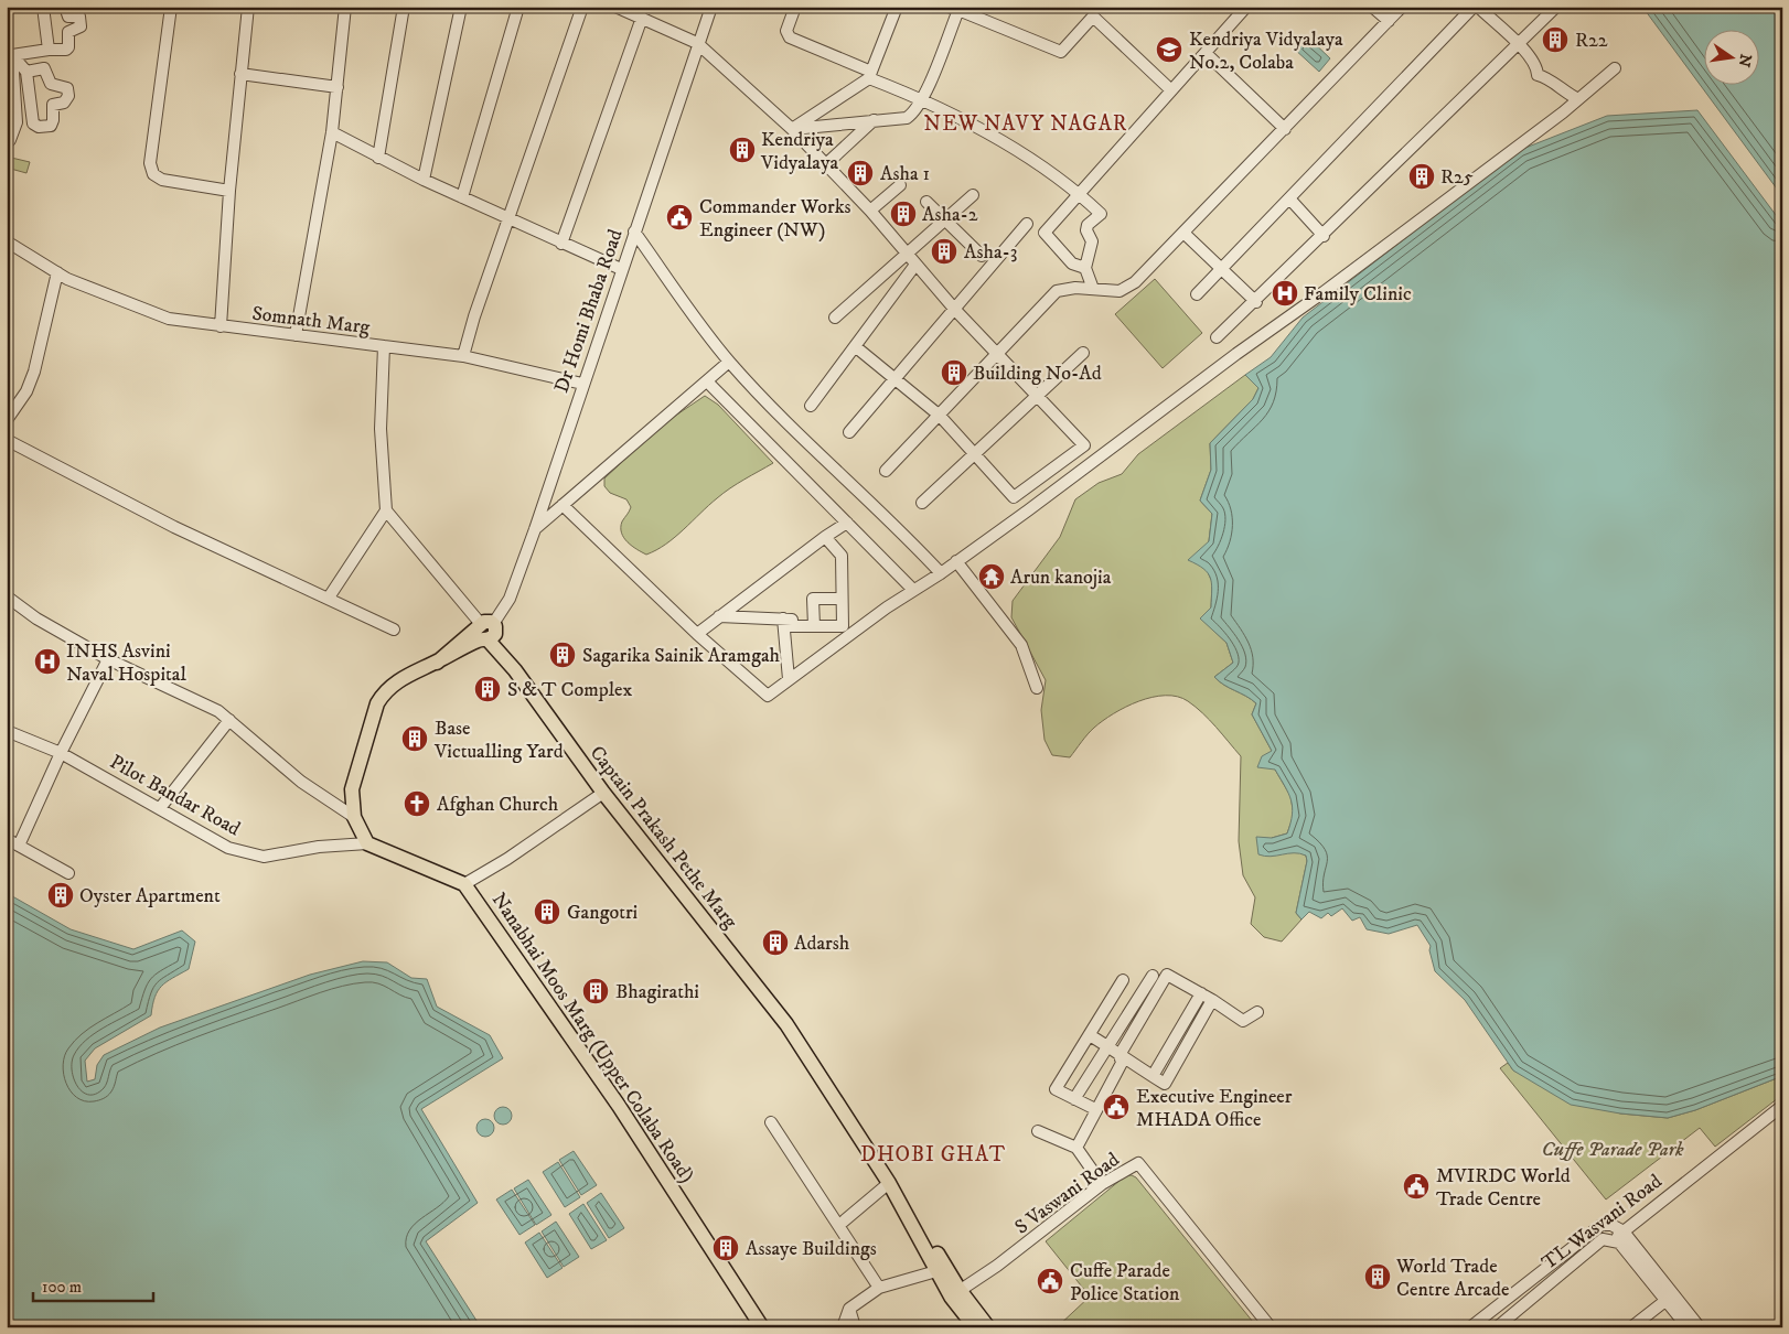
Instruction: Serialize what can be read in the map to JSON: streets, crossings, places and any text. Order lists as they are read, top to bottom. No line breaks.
{"streets":{"main road":["Captain Prakash Pethe Marg","Nanabhai Moos Marg (Upper Colaba Road)"],"street":["Dr Homi Bhaba Road","Somnath Marg","Pilot Bandar Road","S Vaswani Road","TL Wasvani Road"]},"crossings":[["Dr Homi Bhaba Road","Captain Prakash Pethe Marg"],["Pilot Bandar Road","Nanabhai Moos Marg (Upper Colaba Road)"],["Captain Prakash Pethe Marg","S Vaswani Road"]],"districts":["NEW NAVY NAGAR","DHOBI GHAT"],"parks":["Cuffe Parade Park"],"places":{"building":["R22","Kendriya Vidyalaya","Asha 1","R25","Asha-2","Asha-3","Building No-Ad","Sagarika Sainik Aramgah","S & T Complex","Base Victualling Yard","Oyster Apartment","Gangotri","Adarsh","Bhagirathi","Assaye Buildings","World Trade Centre Arcade"],"school or university":["Kendriya Vidyalaya No.2, Colaba"],"public building":["Commander Works Engineer (NW)","Executive Engineer MHADA Office","MVIRDC World Trade Centre","Cuffe Parade Police Station"],"hospital":["Family Clinic","INHS Asvini Naval Hospital"],"temple":["Arun kanojia"],"church":["Afghan Church"]},"scale_bar":"100 m","north":"right"}
